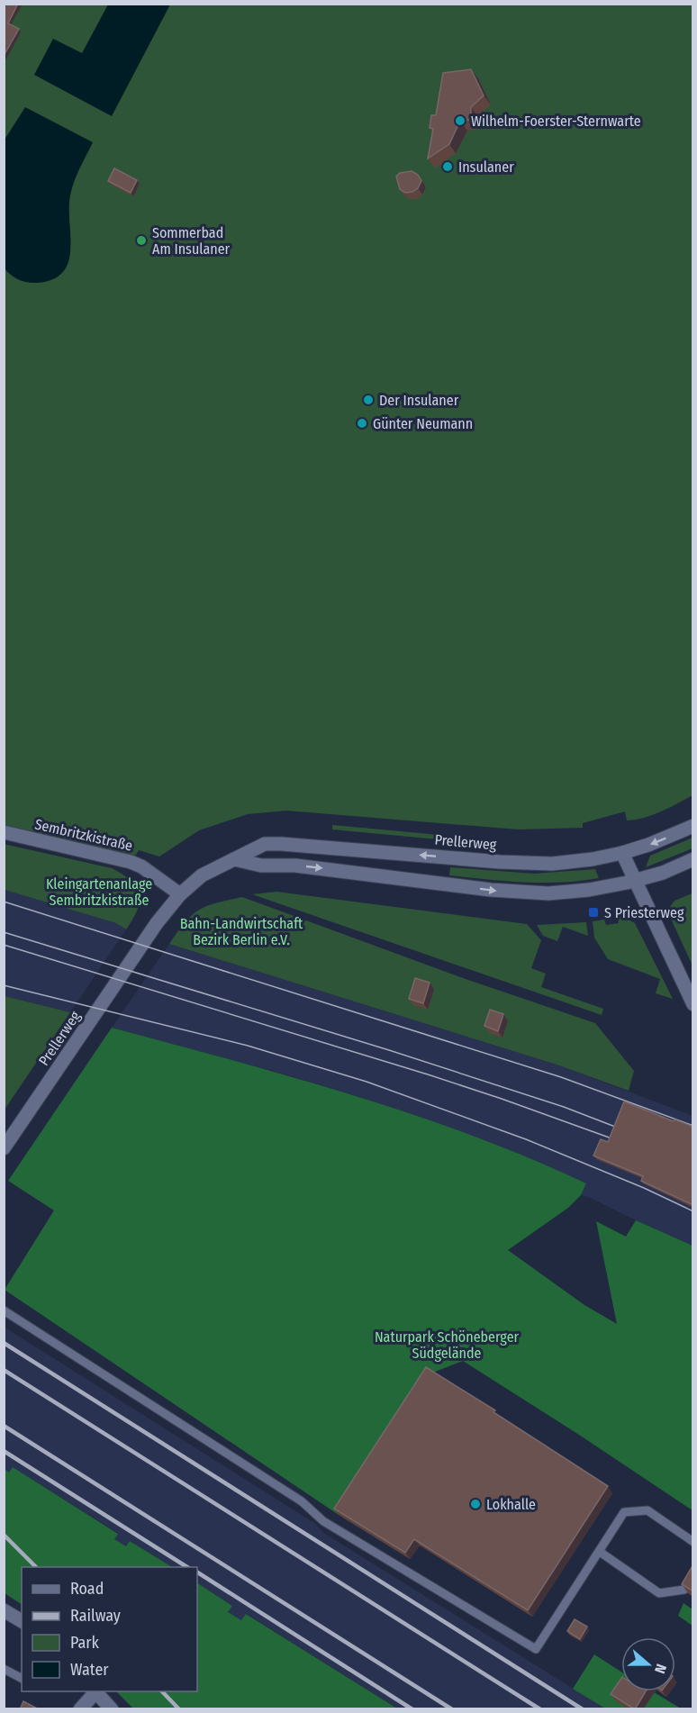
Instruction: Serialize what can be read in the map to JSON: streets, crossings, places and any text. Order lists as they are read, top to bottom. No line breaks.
{"streets":{"main road":["Sembritzkistraße","Prellerweg"]},"crossings":[["Sembritzkistraße","Prellerweg"]],"parks":["Kleingartenanlage Sembritzkistraße","Bahn-Landwirtschaft Bezirk Berlin e.V.","Naturpark Schöneberger Südgelände"],"places":{"other":["Wilhelm-Foerster-Sternwarte","Insulaner","Sommerbad Am Insulaner","Der Insulaner","Günter Neumann","Lokhalle"],"transit":["S Priesterweg"]},"legend":["Road","Railway","Park","Water"],"north":"right"}
